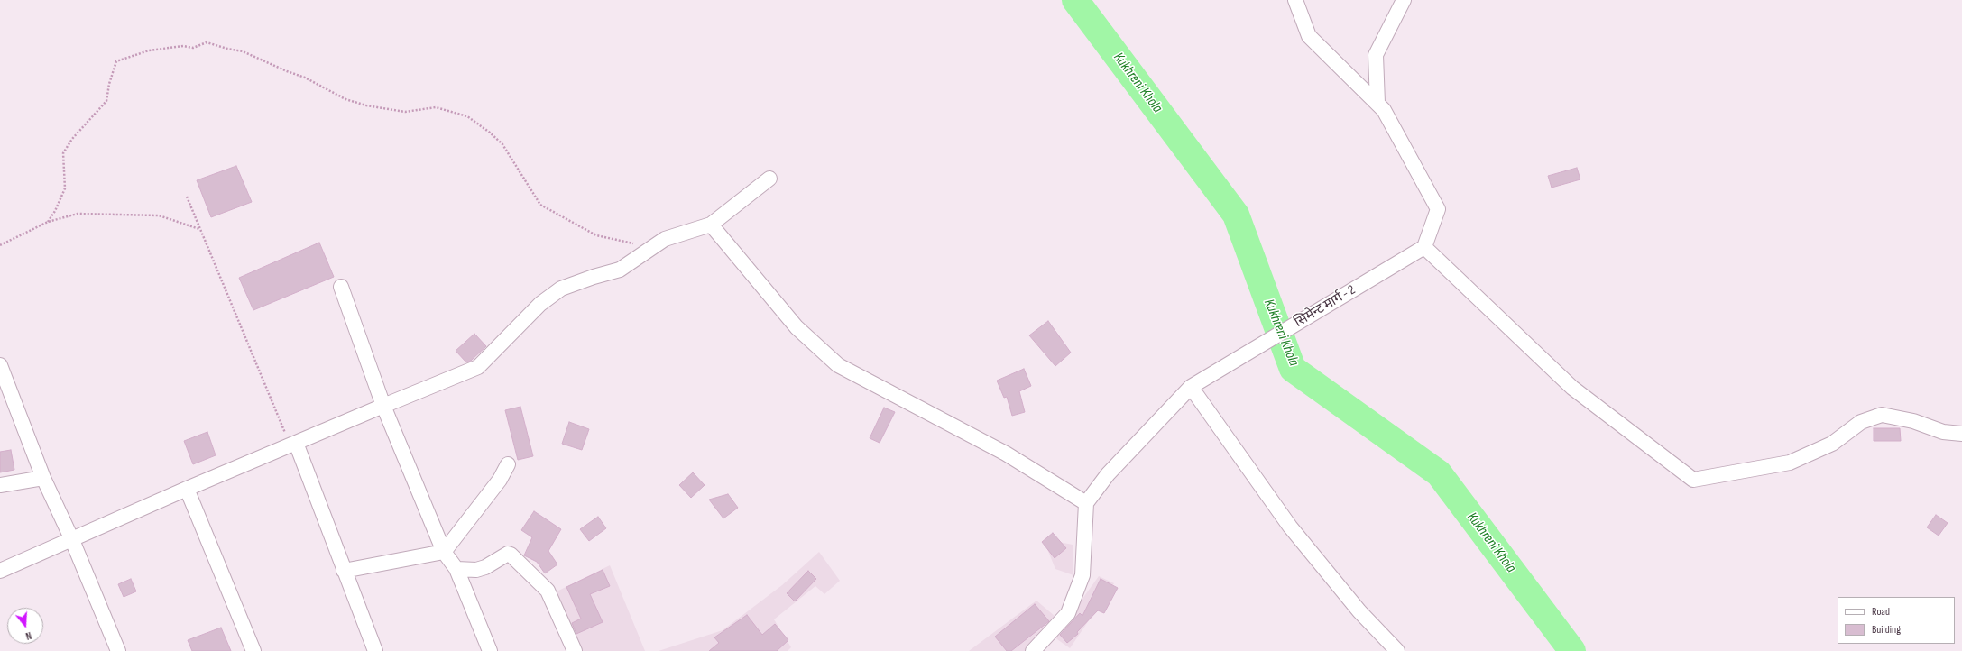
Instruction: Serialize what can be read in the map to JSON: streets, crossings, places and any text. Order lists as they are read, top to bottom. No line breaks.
{"streets":{"street":["सिमेन्ट मार्ग - 2"]},"water":["Kukhreni Khola"],"legend":["Road","Building"],"north":"bottom"}
